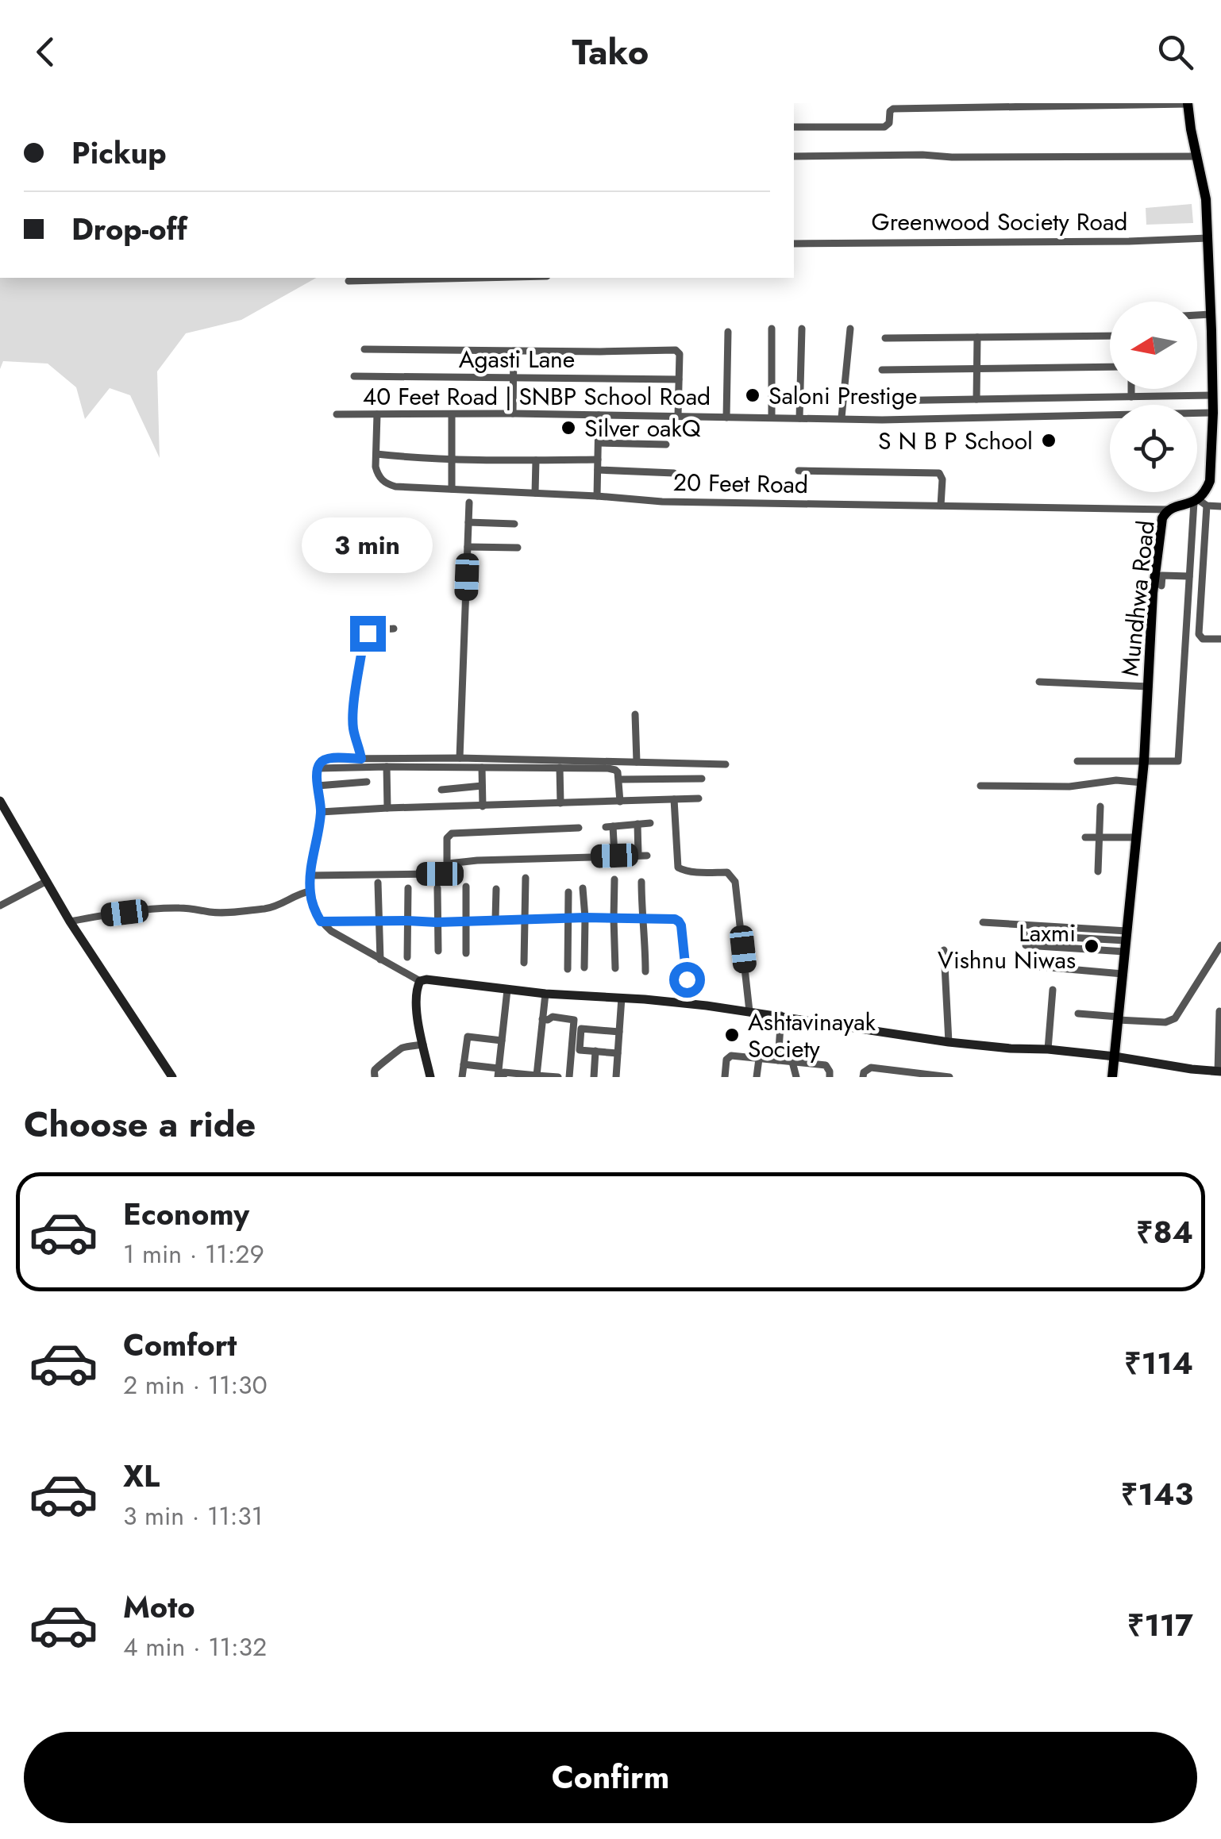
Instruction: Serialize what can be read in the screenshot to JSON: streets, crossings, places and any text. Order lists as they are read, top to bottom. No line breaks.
{"streets":{"main road":["Mundhwa Road"],"street":["Greenwood Society Road","Agasti Lane","40 Feet Road | SNBP School Road","20 Feet Road"]},"crossings":[["40 Feet Road | SNBP School Road","20 Feet Road"],["20 Feet Road","Mundhwa Road"]],"places":["Saloni Prestige","Silver oakQ","S N B P School","Laxmi Vishnu Niwas","Ashtavinayak Society"],"north":"left","page":{"header":"Tako","banner":["Pickup","Drop-off"],"bubble":"3 min","heading":"Choose a ride","list":[{"name":"Economy","note":"1 min · 11:29","value":"₹84"},{"name":"Comfort","note":"2 min · 11:30","value":"₹114"},{"name":"XL","note":"3 min · 11:31","value":"₹143"},{"name":"Moto","note":"4 min · 11:32","value":"₹117"}],"buttons":"Confirm"}}
